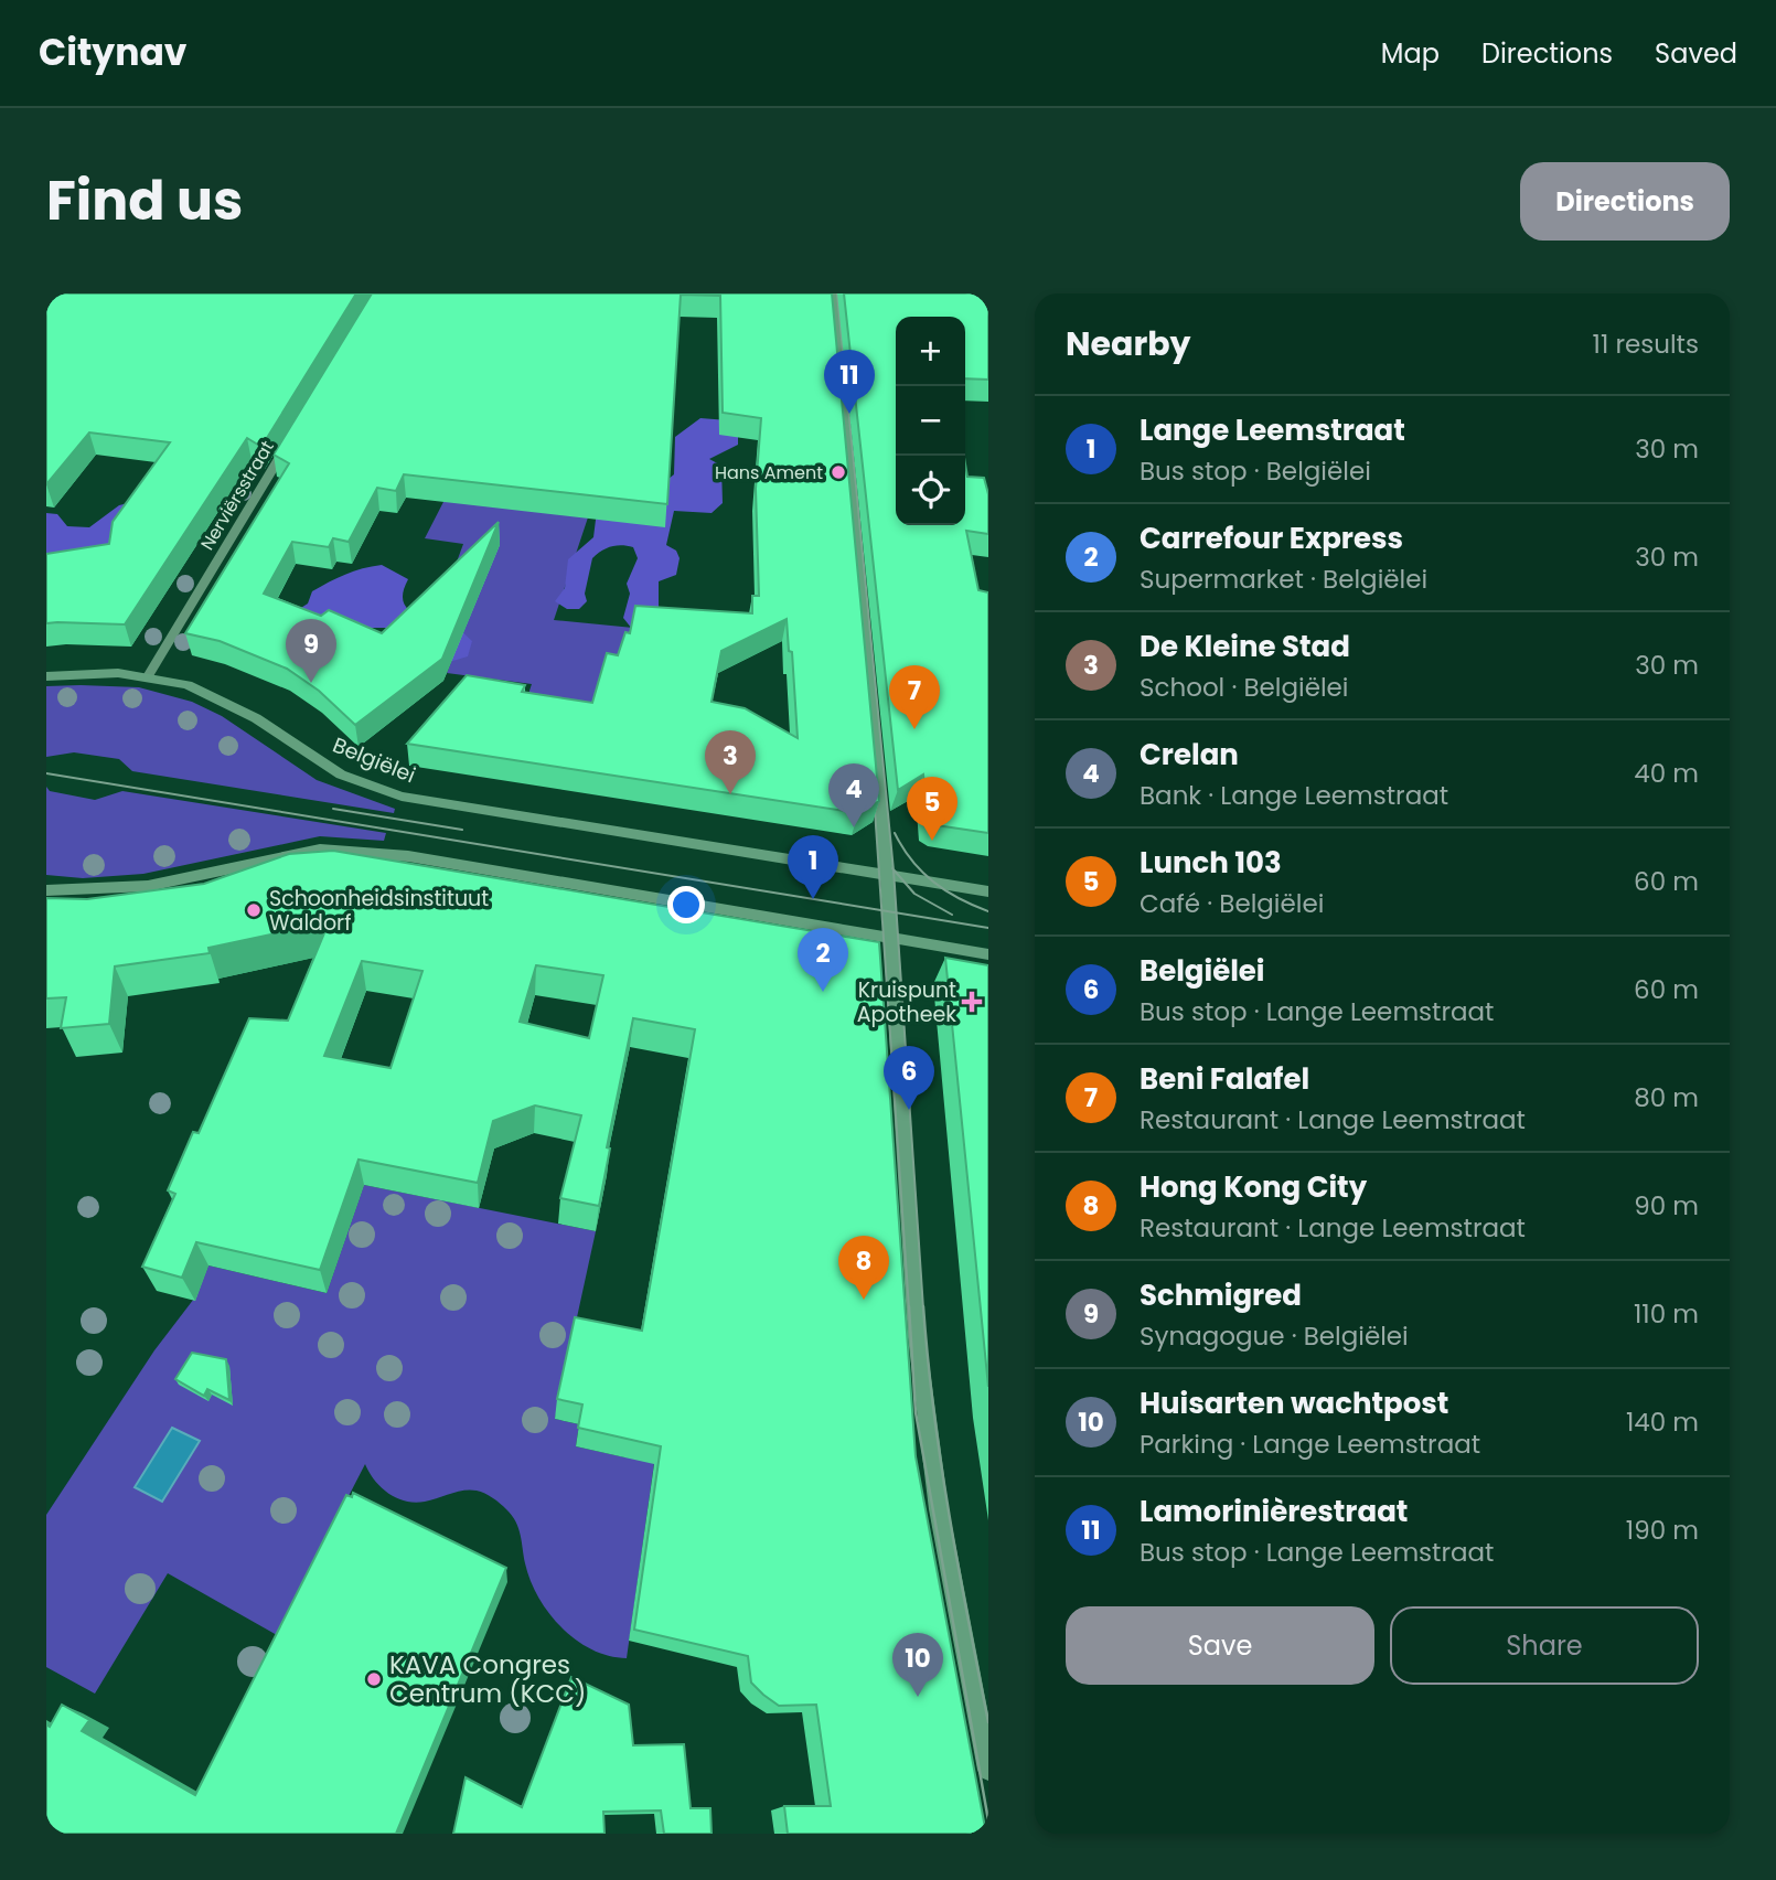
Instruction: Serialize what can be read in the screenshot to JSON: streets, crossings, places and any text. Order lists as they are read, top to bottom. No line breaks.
{"streets":{"street":["Nerviërsstraat","Belgiëlei"]},"crossings":[["Nerviërsstraat","Belgiëlei"]],"places":{"other":["Hans Ament","Schoonheidsinstituut Waldorf","KAVA Congres Centrum (KCC)"],"health":["Kruispunt Apotheek"]},"page":{"header":"Citynav","nav":["Map","Directions","Saved"],"title":"Find us","buttons":["Directions",["Save","Share"]],"heading":["Nearby","11 results"],"map_buttons":["+","−"],"pins":["11","9","7","3","4","5","1","2","6","8","10"],"list":[{"mark":"1","name":"Lange Leemstraat","note":"Bus stop · Belgiëlei","value":"30 m"},{"mark":"2","name":"Carrefour Express","note":"Supermarket · Belgiëlei","value":"30 m"},{"mark":"3","name":"De Kleine Stad","note":"School · Belgiëlei","value":"30 m"},{"mark":"4","name":"Crelan","note":"Bank · Lange Leemstraat","value":"40 m"},{"mark":"5","name":"Lunch 103","note":"Café · Belgiëlei","value":"60 m"},{"mark":"6","name":"Belgiëlei","note":"Bus stop · Lange Leemstraat","value":"60 m"},{"mark":"7","name":"Beni Falafel","note":"Restaurant · Lange Leemstraat","value":"80 m"},{"mark":"8","name":"Hong Kong City","note":"Restaurant · Lange Leemstraat","value":"90 m"},{"mark":"9","name":"Schmigred","note":"Synagogue · Belgiëlei","value":"110 m"},{"mark":"10","name":"Huisarten wachtpost","note":"Parking · Lange Leemstraat","value":"140 m"},{"mark":"11","name":"Lamorinièrestraat","note":"Bus stop · Lange Leemstraat","value":"190 m"}]}}
